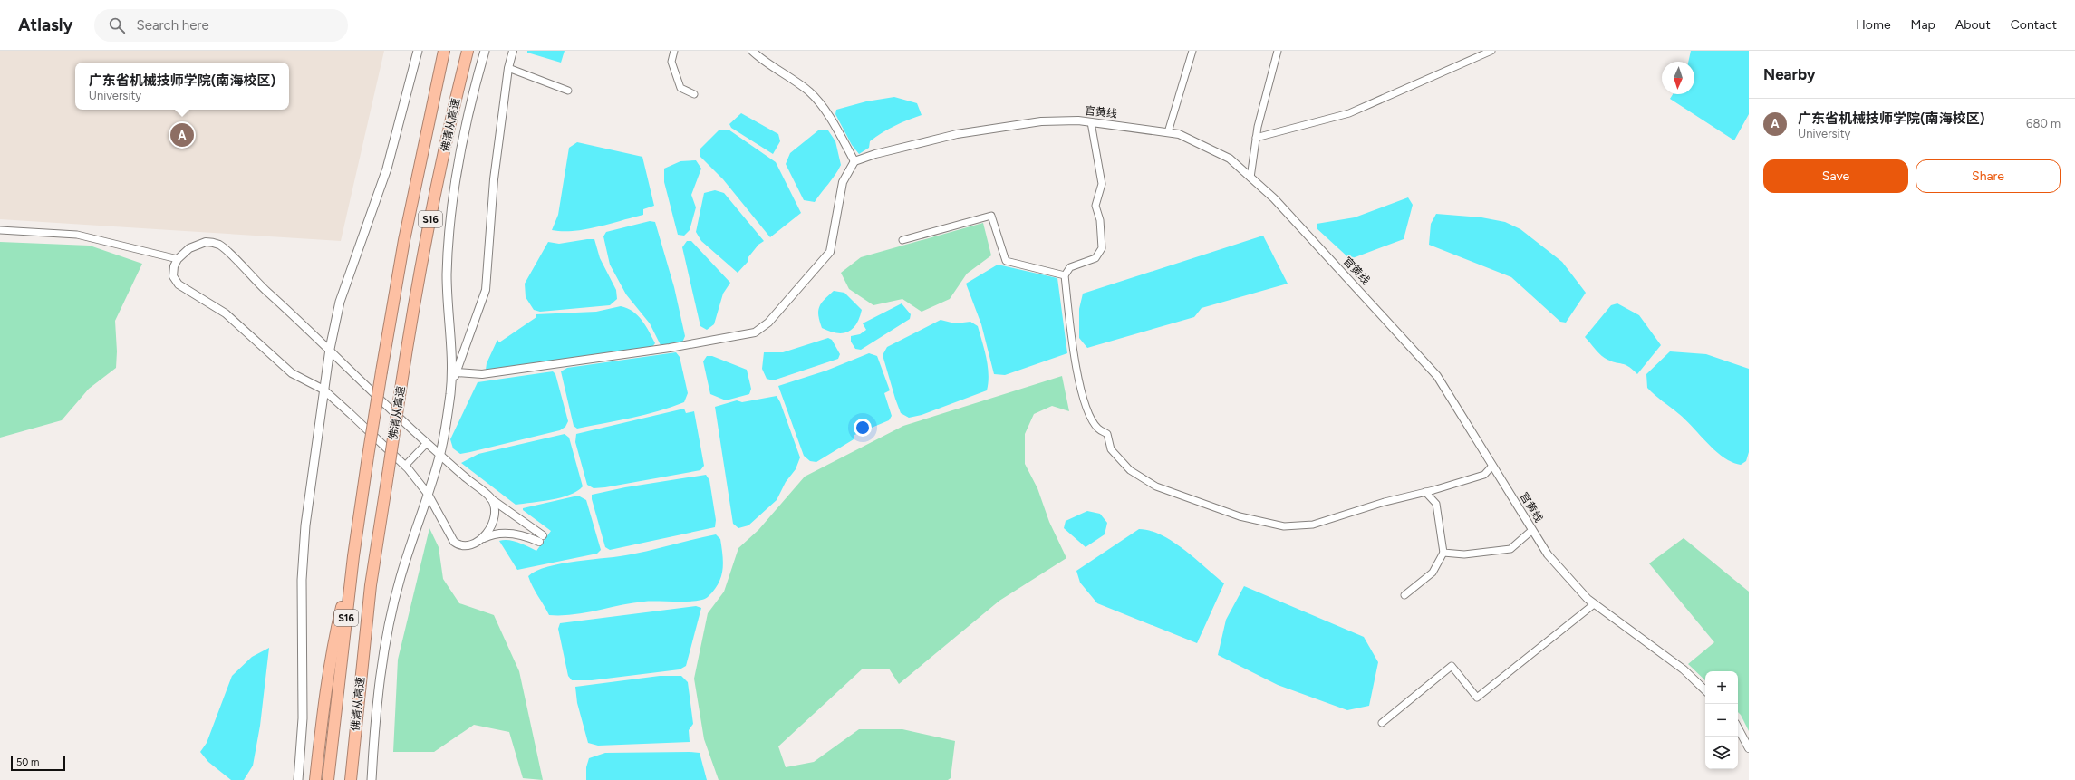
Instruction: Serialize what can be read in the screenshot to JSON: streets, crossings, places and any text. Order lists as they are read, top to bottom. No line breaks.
{"streets":{"highway":["佛清从高速","S16"],"street":["官黄线"]},"scale_bar":"50 m","north":"bottom","page":{"header":"Atlasly","search":"Search here","nav":["Home","Map","About","Contact"],"heading":"Nearby","popup":["广东省机械技师学院(南海校区)","University"],"list":[{"mark":"A","name":"广东省机械技师学院(南海校区)","note":"University","value":"680 m"}],"pins":"A","buttons":["Save","Share"],"map_buttons":["+","−"],"scale":"50 m"}}
